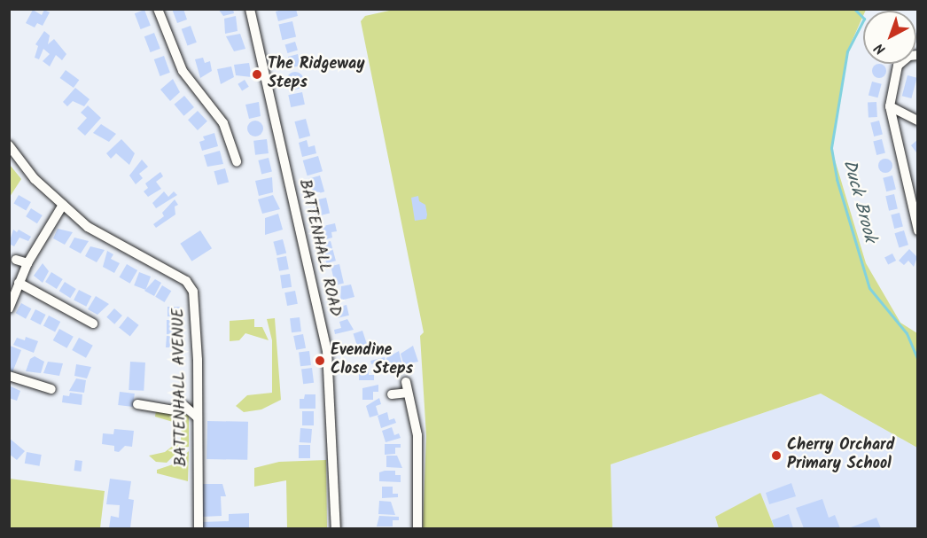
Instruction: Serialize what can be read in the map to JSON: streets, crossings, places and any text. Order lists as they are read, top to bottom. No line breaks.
{"streets":{"street":["BATTENHALL ROAD","BATTENHALL AVENUE"]},"water":["Duck Brook"],"places":["The Ridgeway Steps","Evendine Close Steps","Cherry Orchard Primary School"],"north":"bottom left"}
